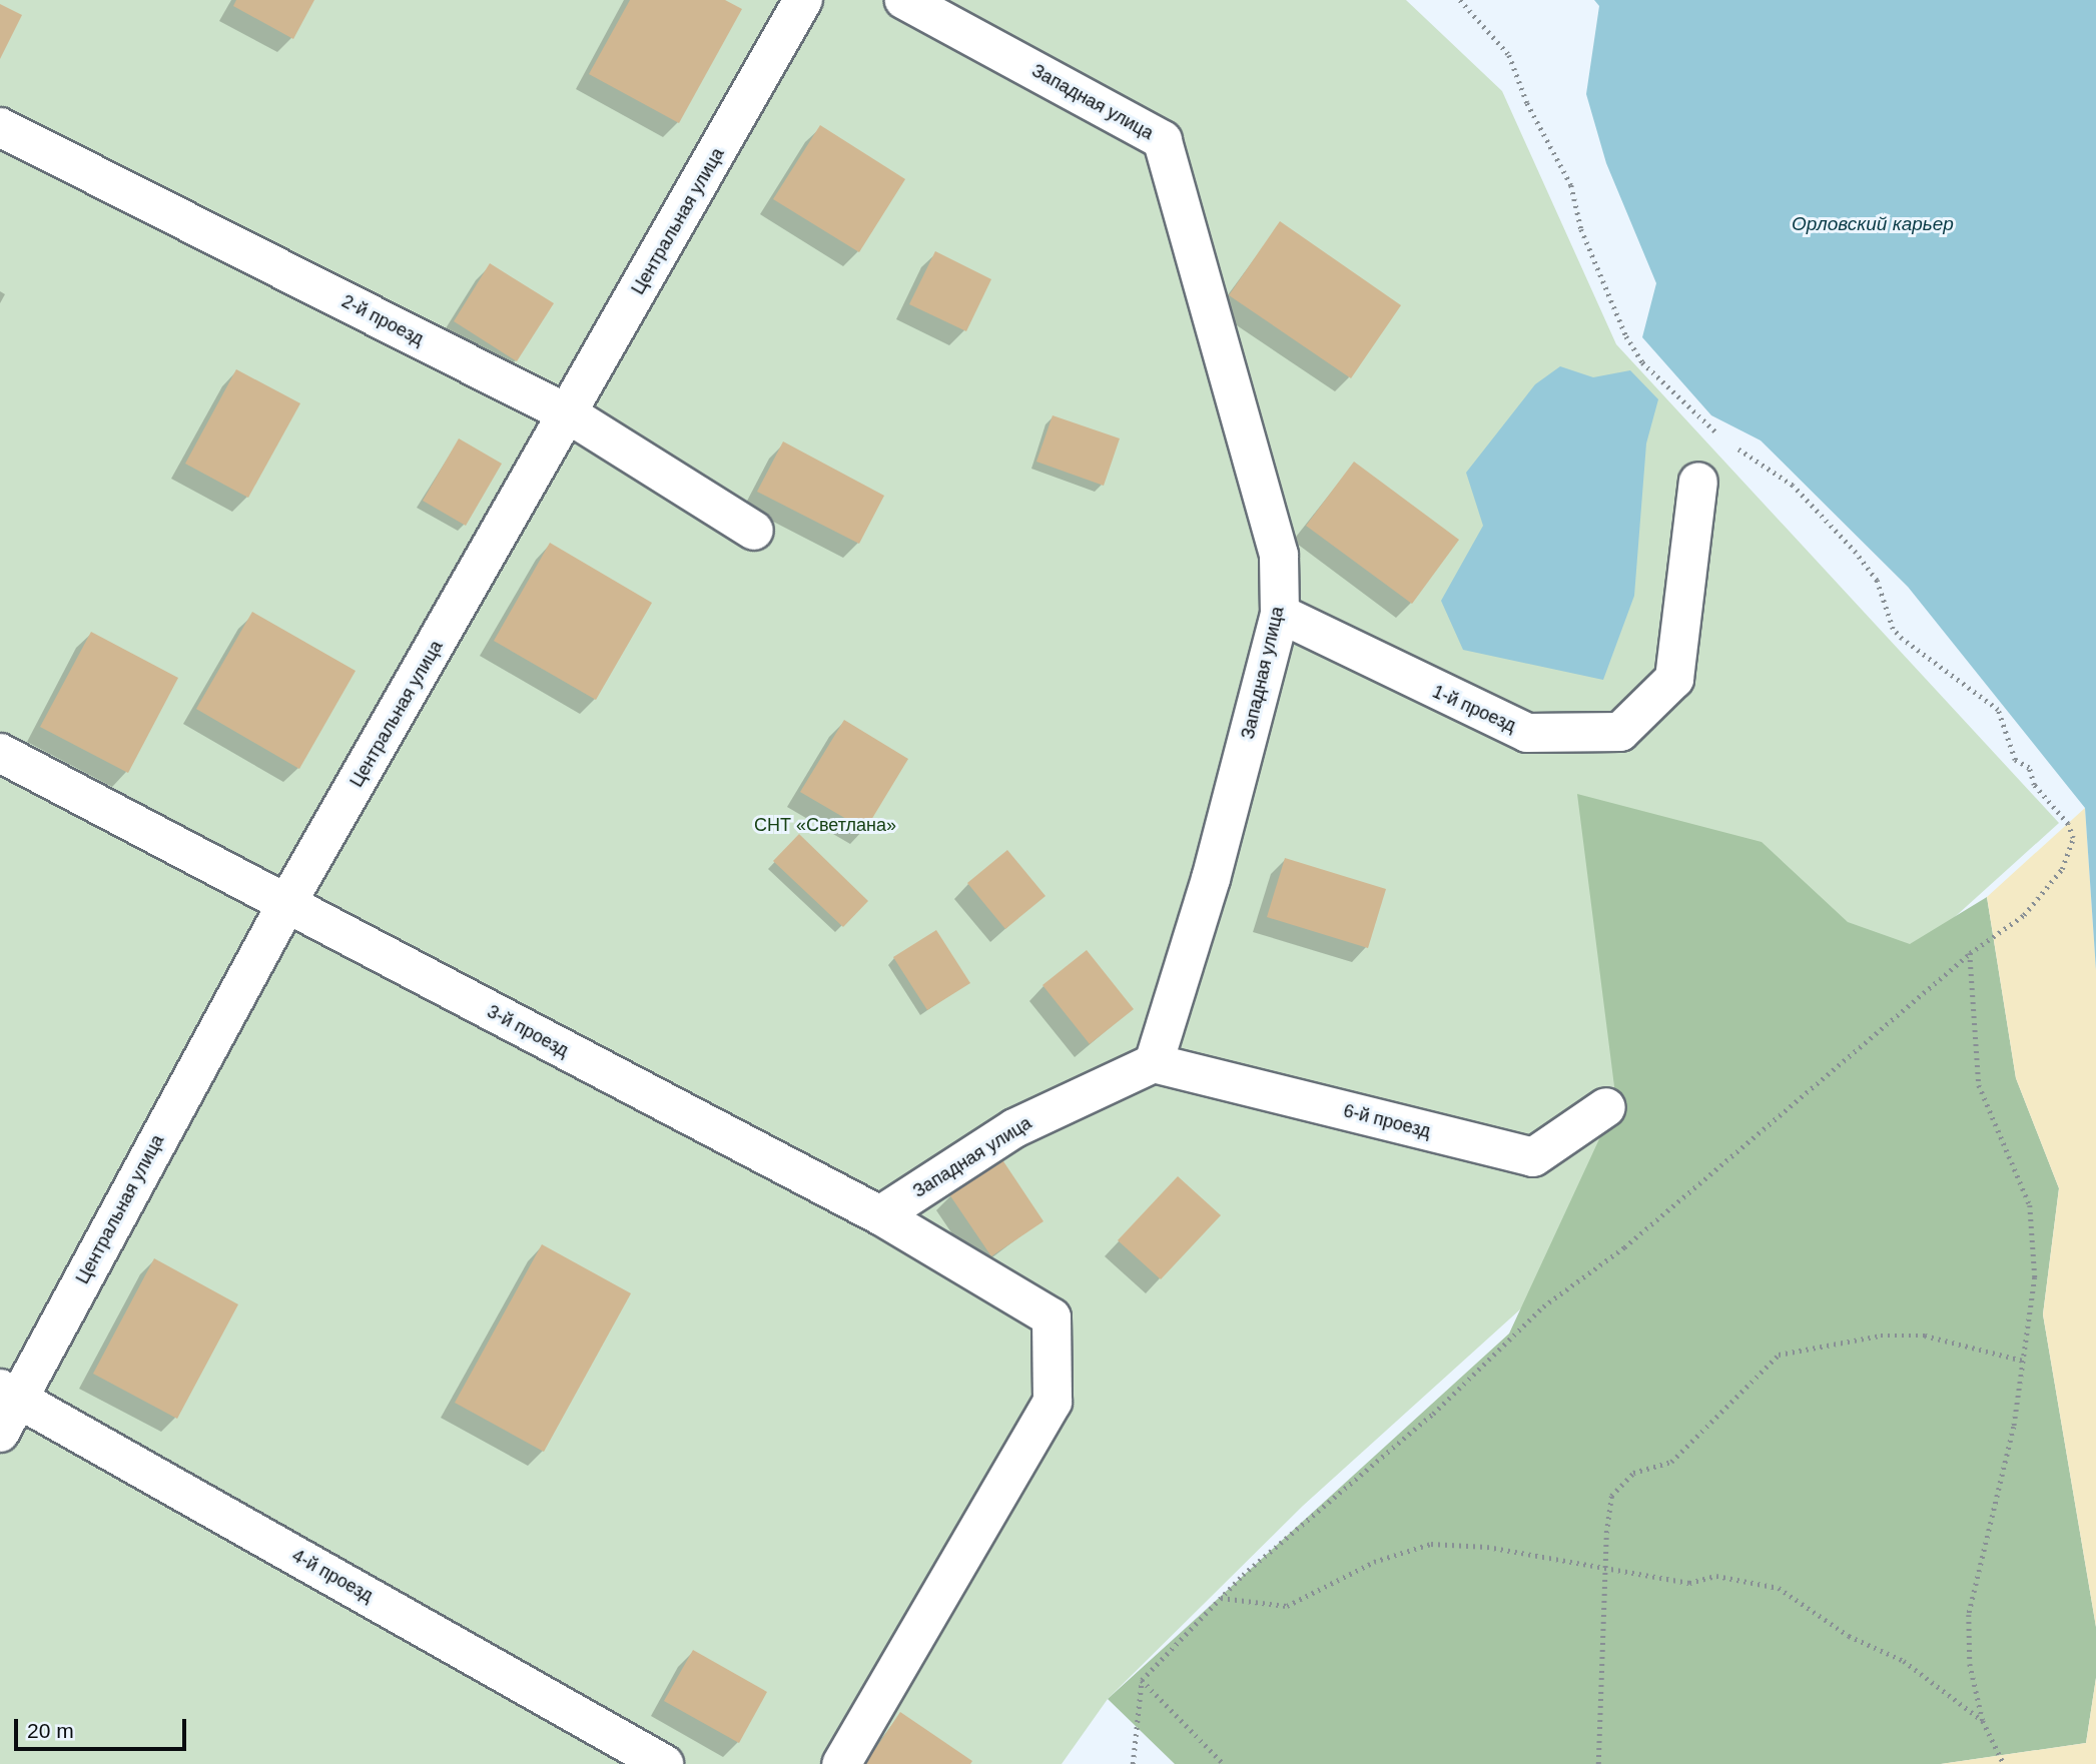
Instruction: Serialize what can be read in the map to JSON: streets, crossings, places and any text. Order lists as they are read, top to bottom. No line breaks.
{"streets":{"street":["Западная улица","Центральная улица","2-й проезд","1-й проезд","3-й проезд","6-й проезд","4-й проезд"]},"crossings":[["Западная улица","1-й проезд"],["Западная улица","3-й проезд"],["Западная улица","6-й проезд"],["Центральная улица","2-й проезд"],["Центральная улица","3-й проезд"],["Центральная улица","4-й проезд"]],"water":["Орловский карьер"],"parks":["СНТ «Светлана»"],"scale_bar":"20 m"}
